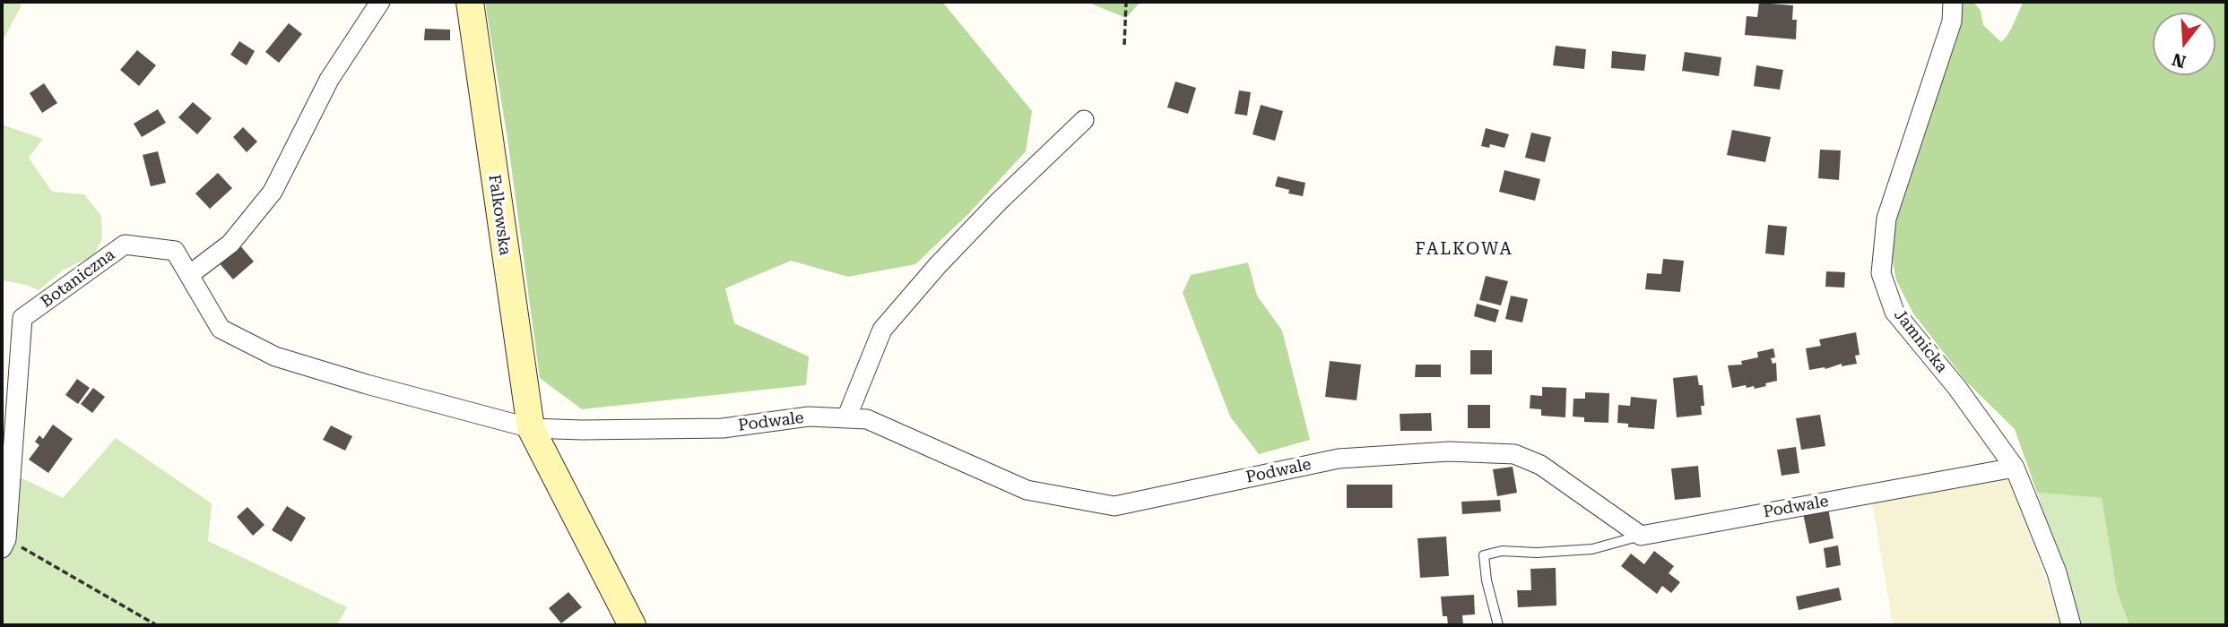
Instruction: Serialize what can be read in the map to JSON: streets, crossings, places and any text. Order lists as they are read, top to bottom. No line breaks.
{"streets":{"street":["Falkowska","Botaniczna","Jamnicka","Podwale"]},"crossings":[["Falkowska","Botaniczna"],["Falkowska","Podwale"],["Botaniczna","Podwale"],["Jamnicka","Podwale"]],"districts":["FALKOWA"],"north":"bottom"}
